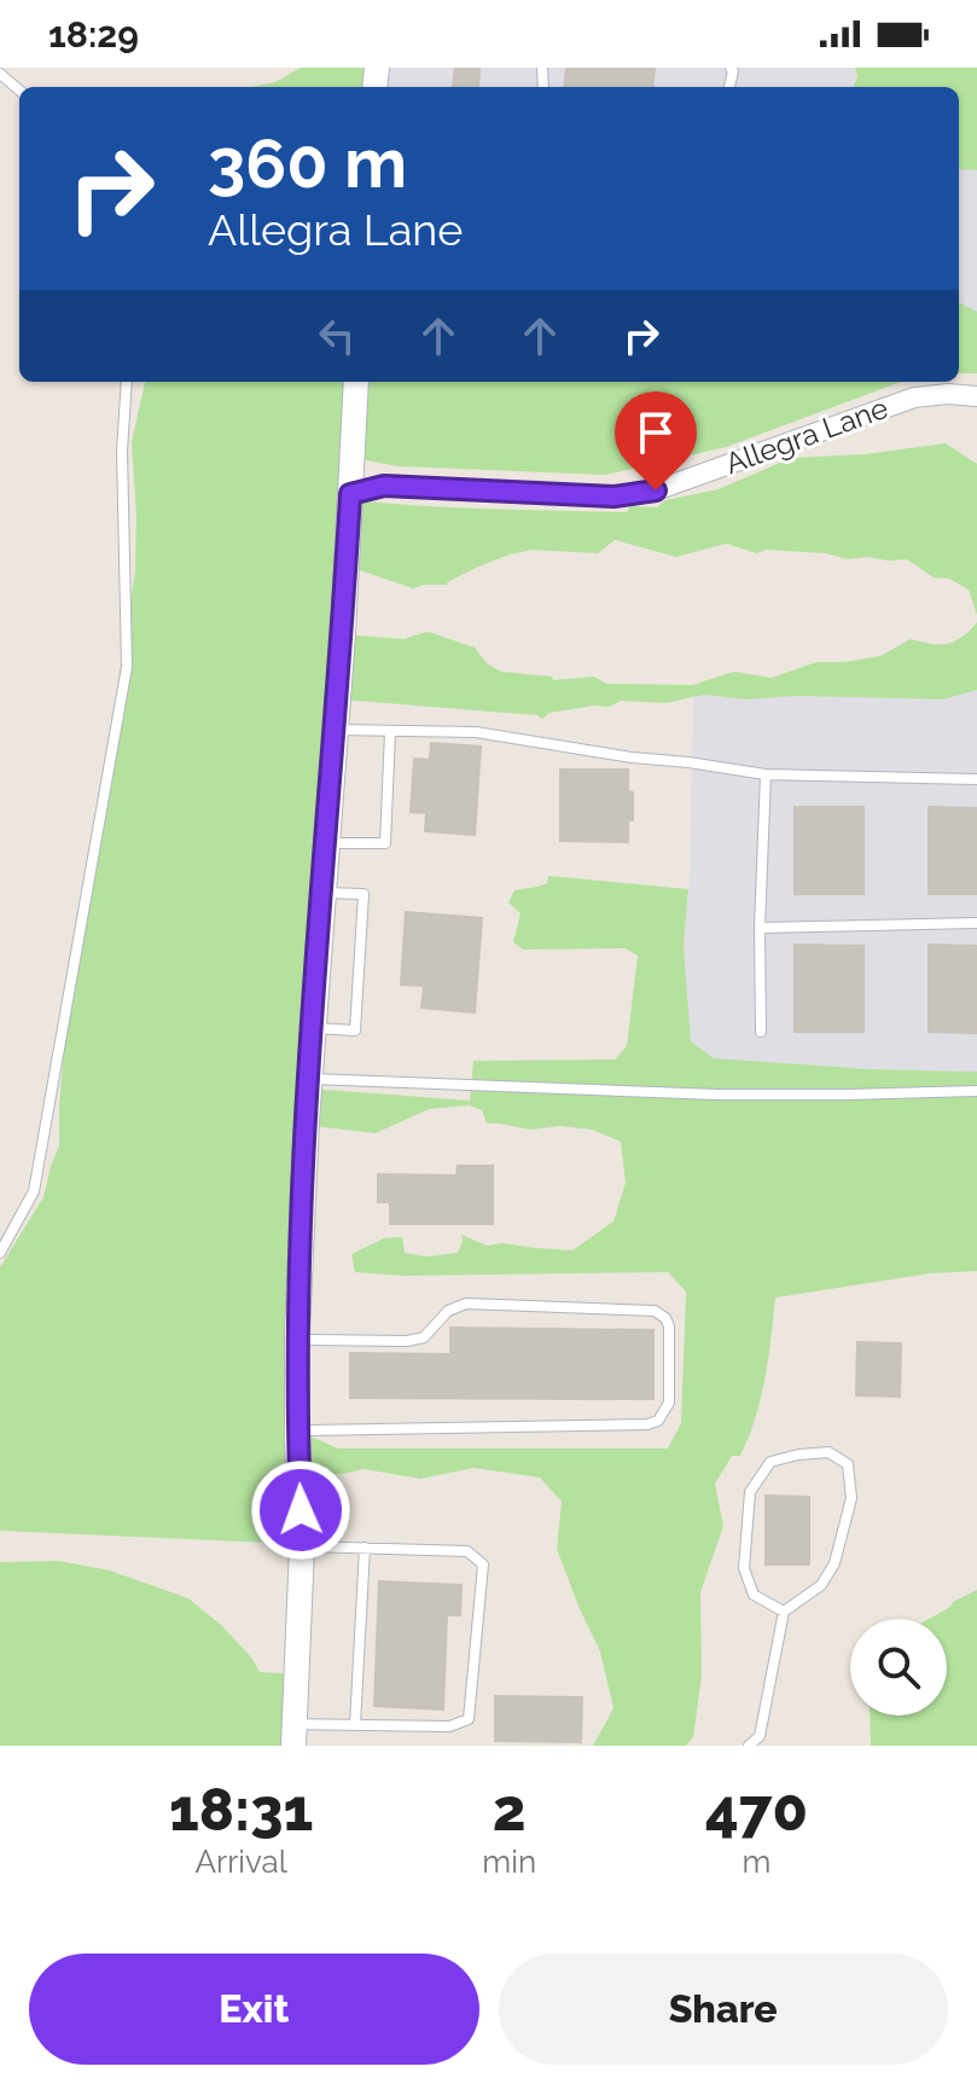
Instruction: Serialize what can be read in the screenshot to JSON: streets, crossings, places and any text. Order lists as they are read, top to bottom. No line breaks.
{"streets":{"street":["Allegra Lane"]},"page":{"status":"18:29","turn":["360 m","Allegra Lane"],"eta":["18:31","Arrival","2","min","470","m"],"buttons":["Exit","Share"]}}
